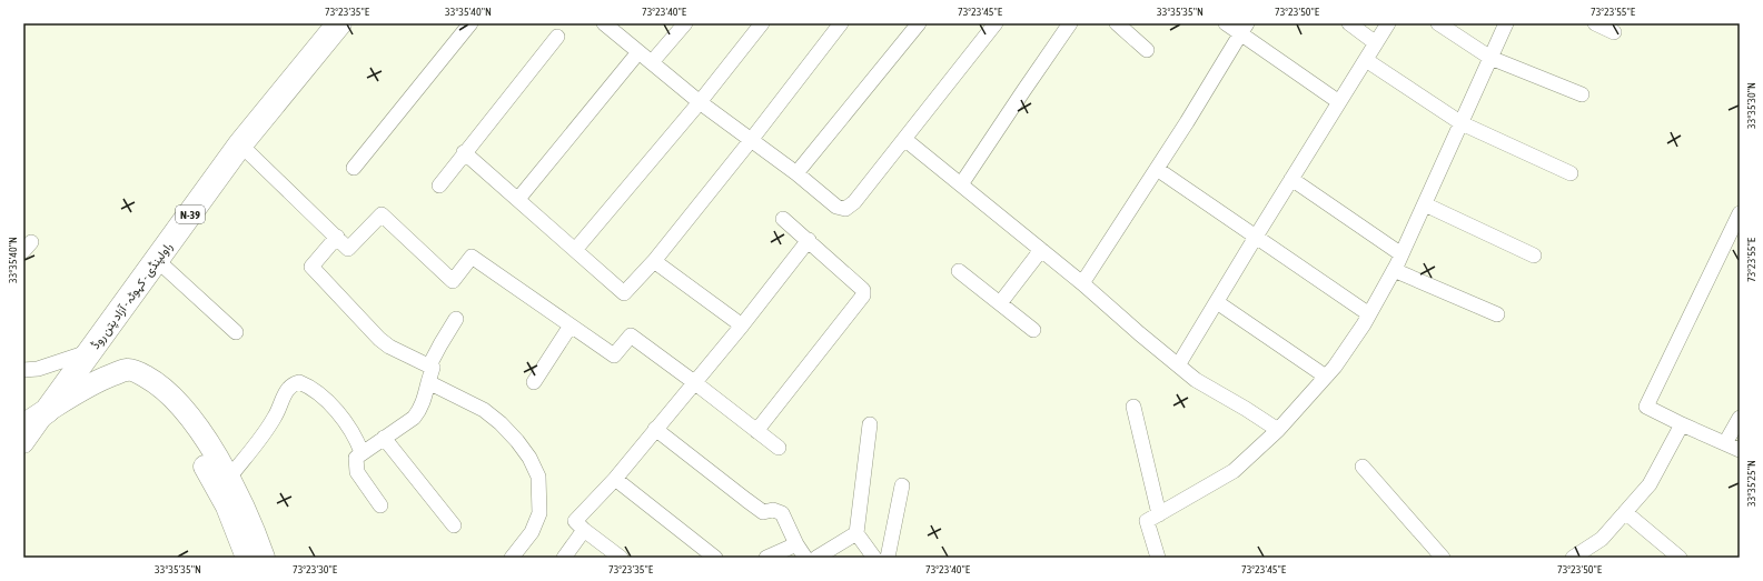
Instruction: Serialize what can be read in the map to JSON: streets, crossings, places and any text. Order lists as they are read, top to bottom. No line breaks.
{"streets":{"highway":["N-39","راولپنڈی - کہوٹہ - آزاد پتن روڈ"]},"crossings":[["N-39","راولپنڈی - کہوٹہ - آزاد پتن روڈ"]],"coordinates":["73°23'35\"E","33°35'40\"N","73°23'40\"E","73°23'45\"E","33°35'35\"N","73°23'50\"E","73°23'55\"E","33°35'30\"N","33°35'25\"N","73°23'30\"E"]}
